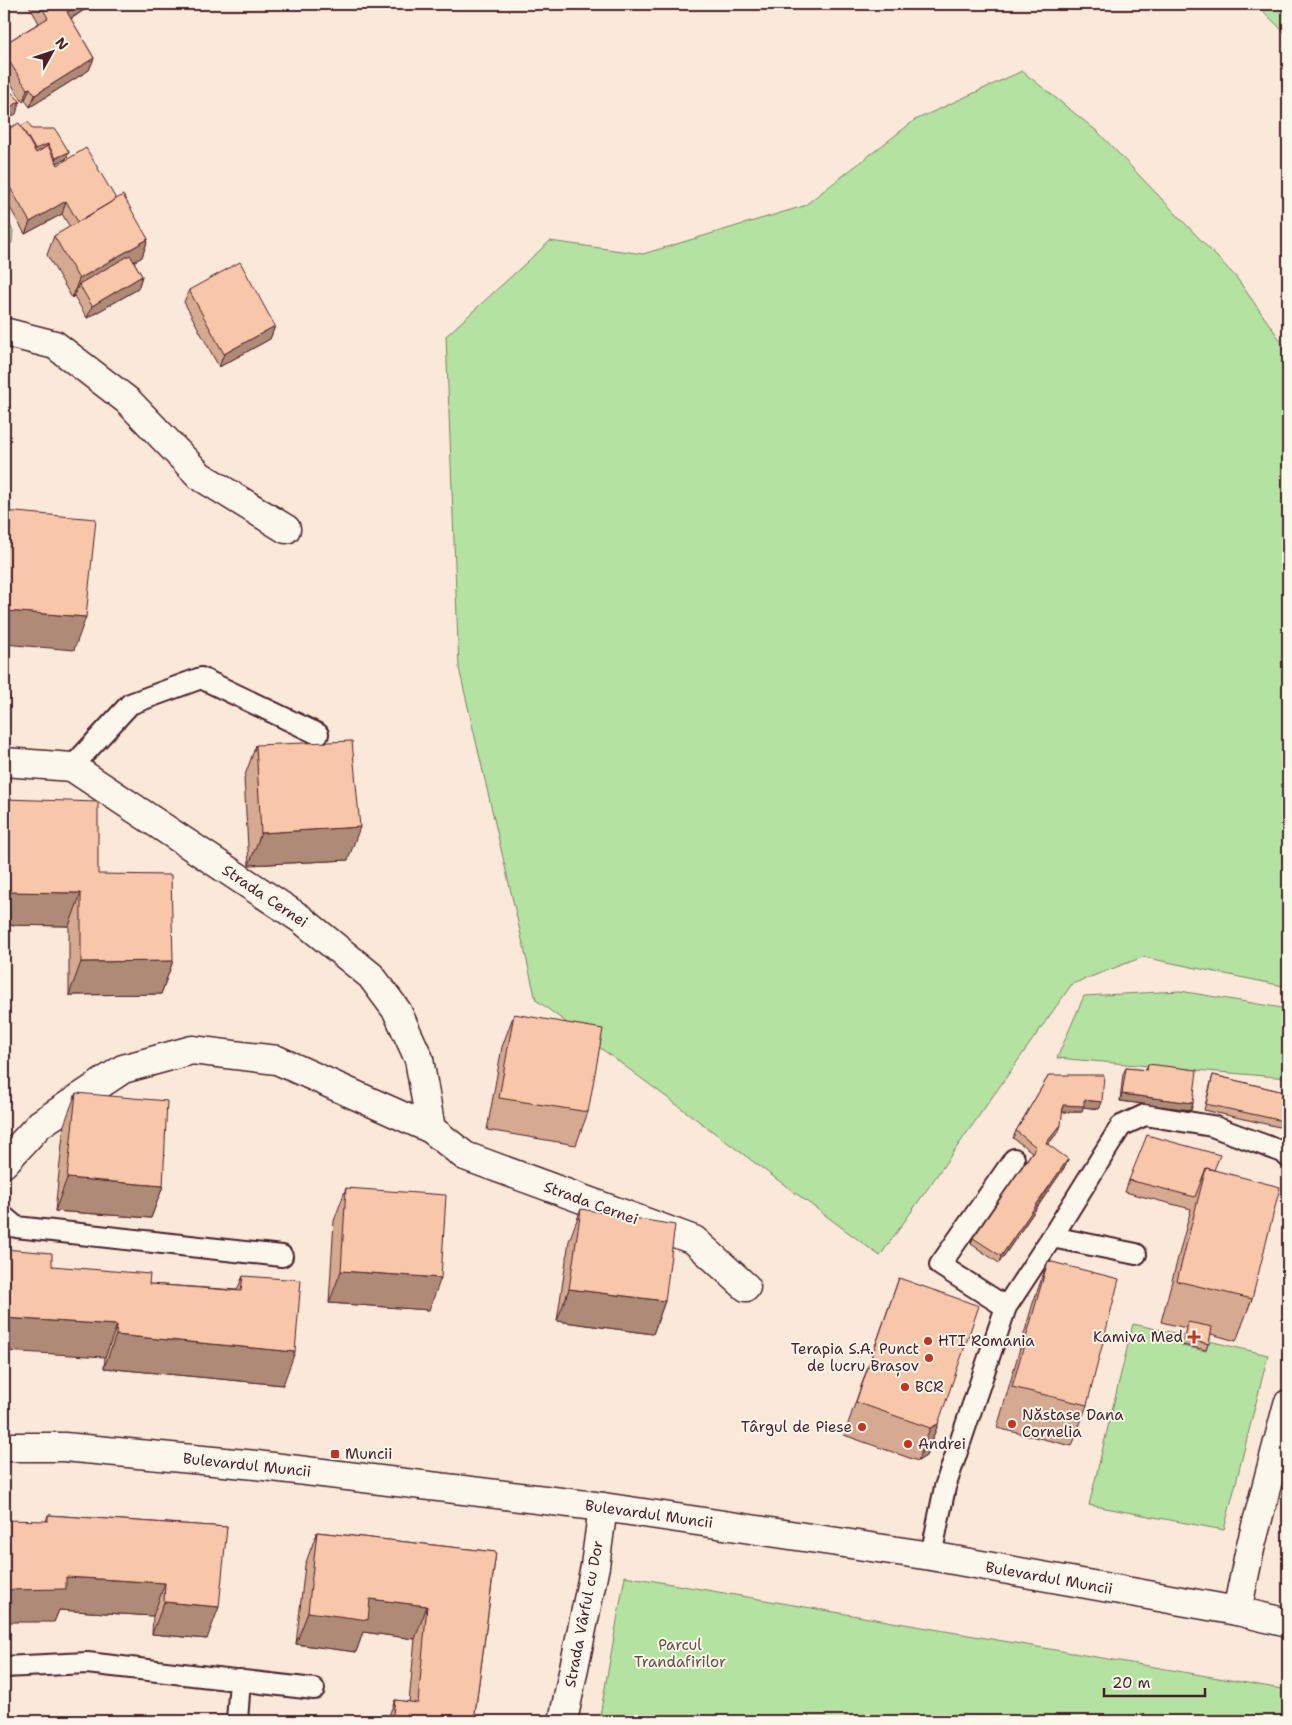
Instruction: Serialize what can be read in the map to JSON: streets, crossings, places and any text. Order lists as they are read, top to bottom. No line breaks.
{"streets":{"street":["Strada Cernei","Bulevardul Muncii","Strada Vârful cu Dor"]},"crossings":[["Bulevardul Muncii","Strada Vârful cu Dor"]],"parks":["Parcul Trandafirilor"],"places":{"health":["Kamiva Med"],"other":["HTI Romania","Terapia S.A. Punct de lucru Brașov","BCR","Năstase Dana Cornelia","Târgul de Piese","Andrei"],"transit":["Muncii"]},"scale_bar":"20 m","north":"top right"}
